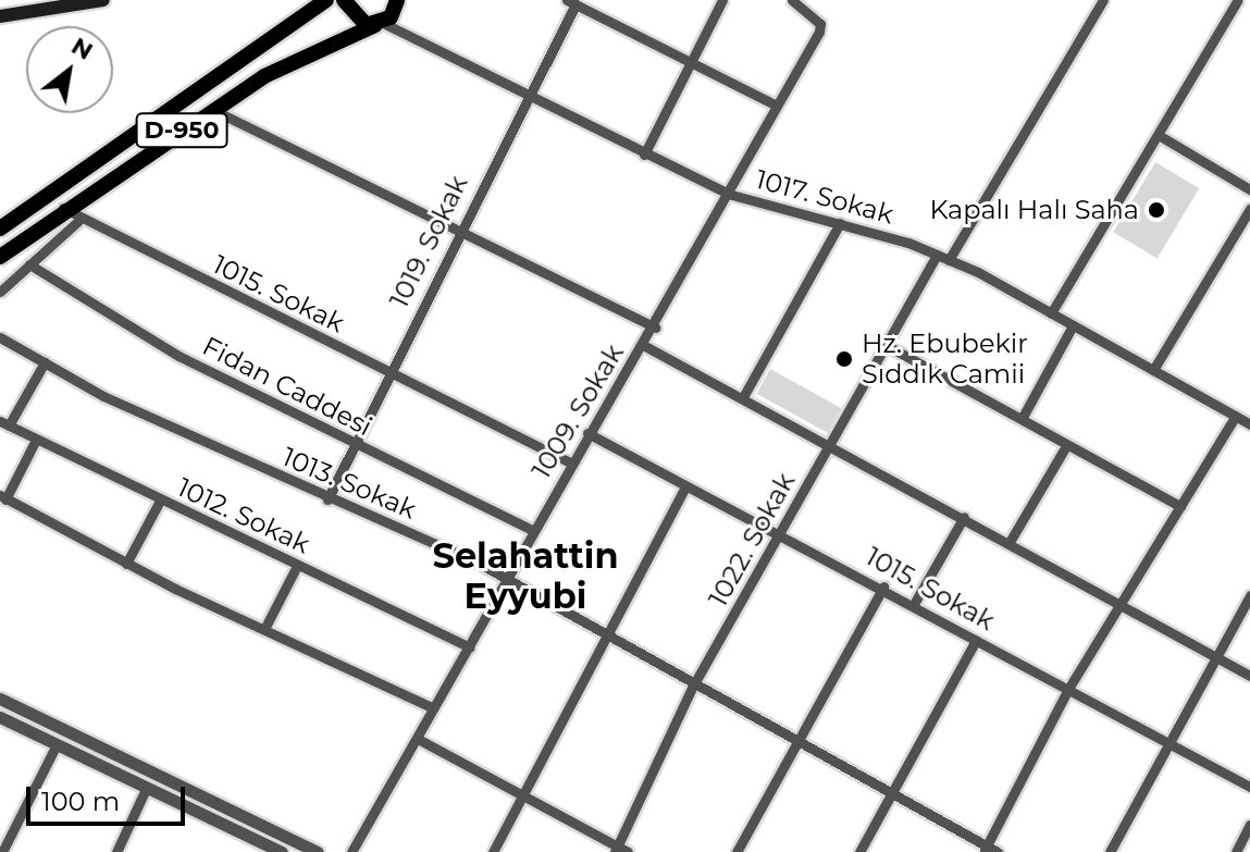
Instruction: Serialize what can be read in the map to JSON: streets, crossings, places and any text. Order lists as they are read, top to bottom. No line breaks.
{"streets":{"highway":["D-950"],"street":["1017. Sokak","1019. Sokak","1015. Sokak","Fidan Caddesi","1009. Sokak","1013. Sokak","1012. Sokak","1022. Sokak"]},"crossings":[["D-950","1017. Sokak"],["D-950","1015. Sokak"],["1017. Sokak","1019. Sokak"],["1017. Sokak","1009. Sokak"],["1017. Sokak","1022. Sokak"],["1019. Sokak","1015. Sokak"],["1019. Sokak","Fidan Caddesi"],["1019. Sokak","1013. Sokak"],["1015. Sokak","1009. Sokak"],["1015. Sokak","1022. Sokak"],["Fidan Caddesi","1009. Sokak"],["1009. Sokak","1013. Sokak"],["1009. Sokak","1012. Sokak"],["1013. Sokak","1022. Sokak"]],"districts":["Selahattin Eyyubi"],"places":["Kapalı Halı Saha","Hz. Ebubekir Sıddık Camii"],"scale_bar":"100 m","north":"top right"}
